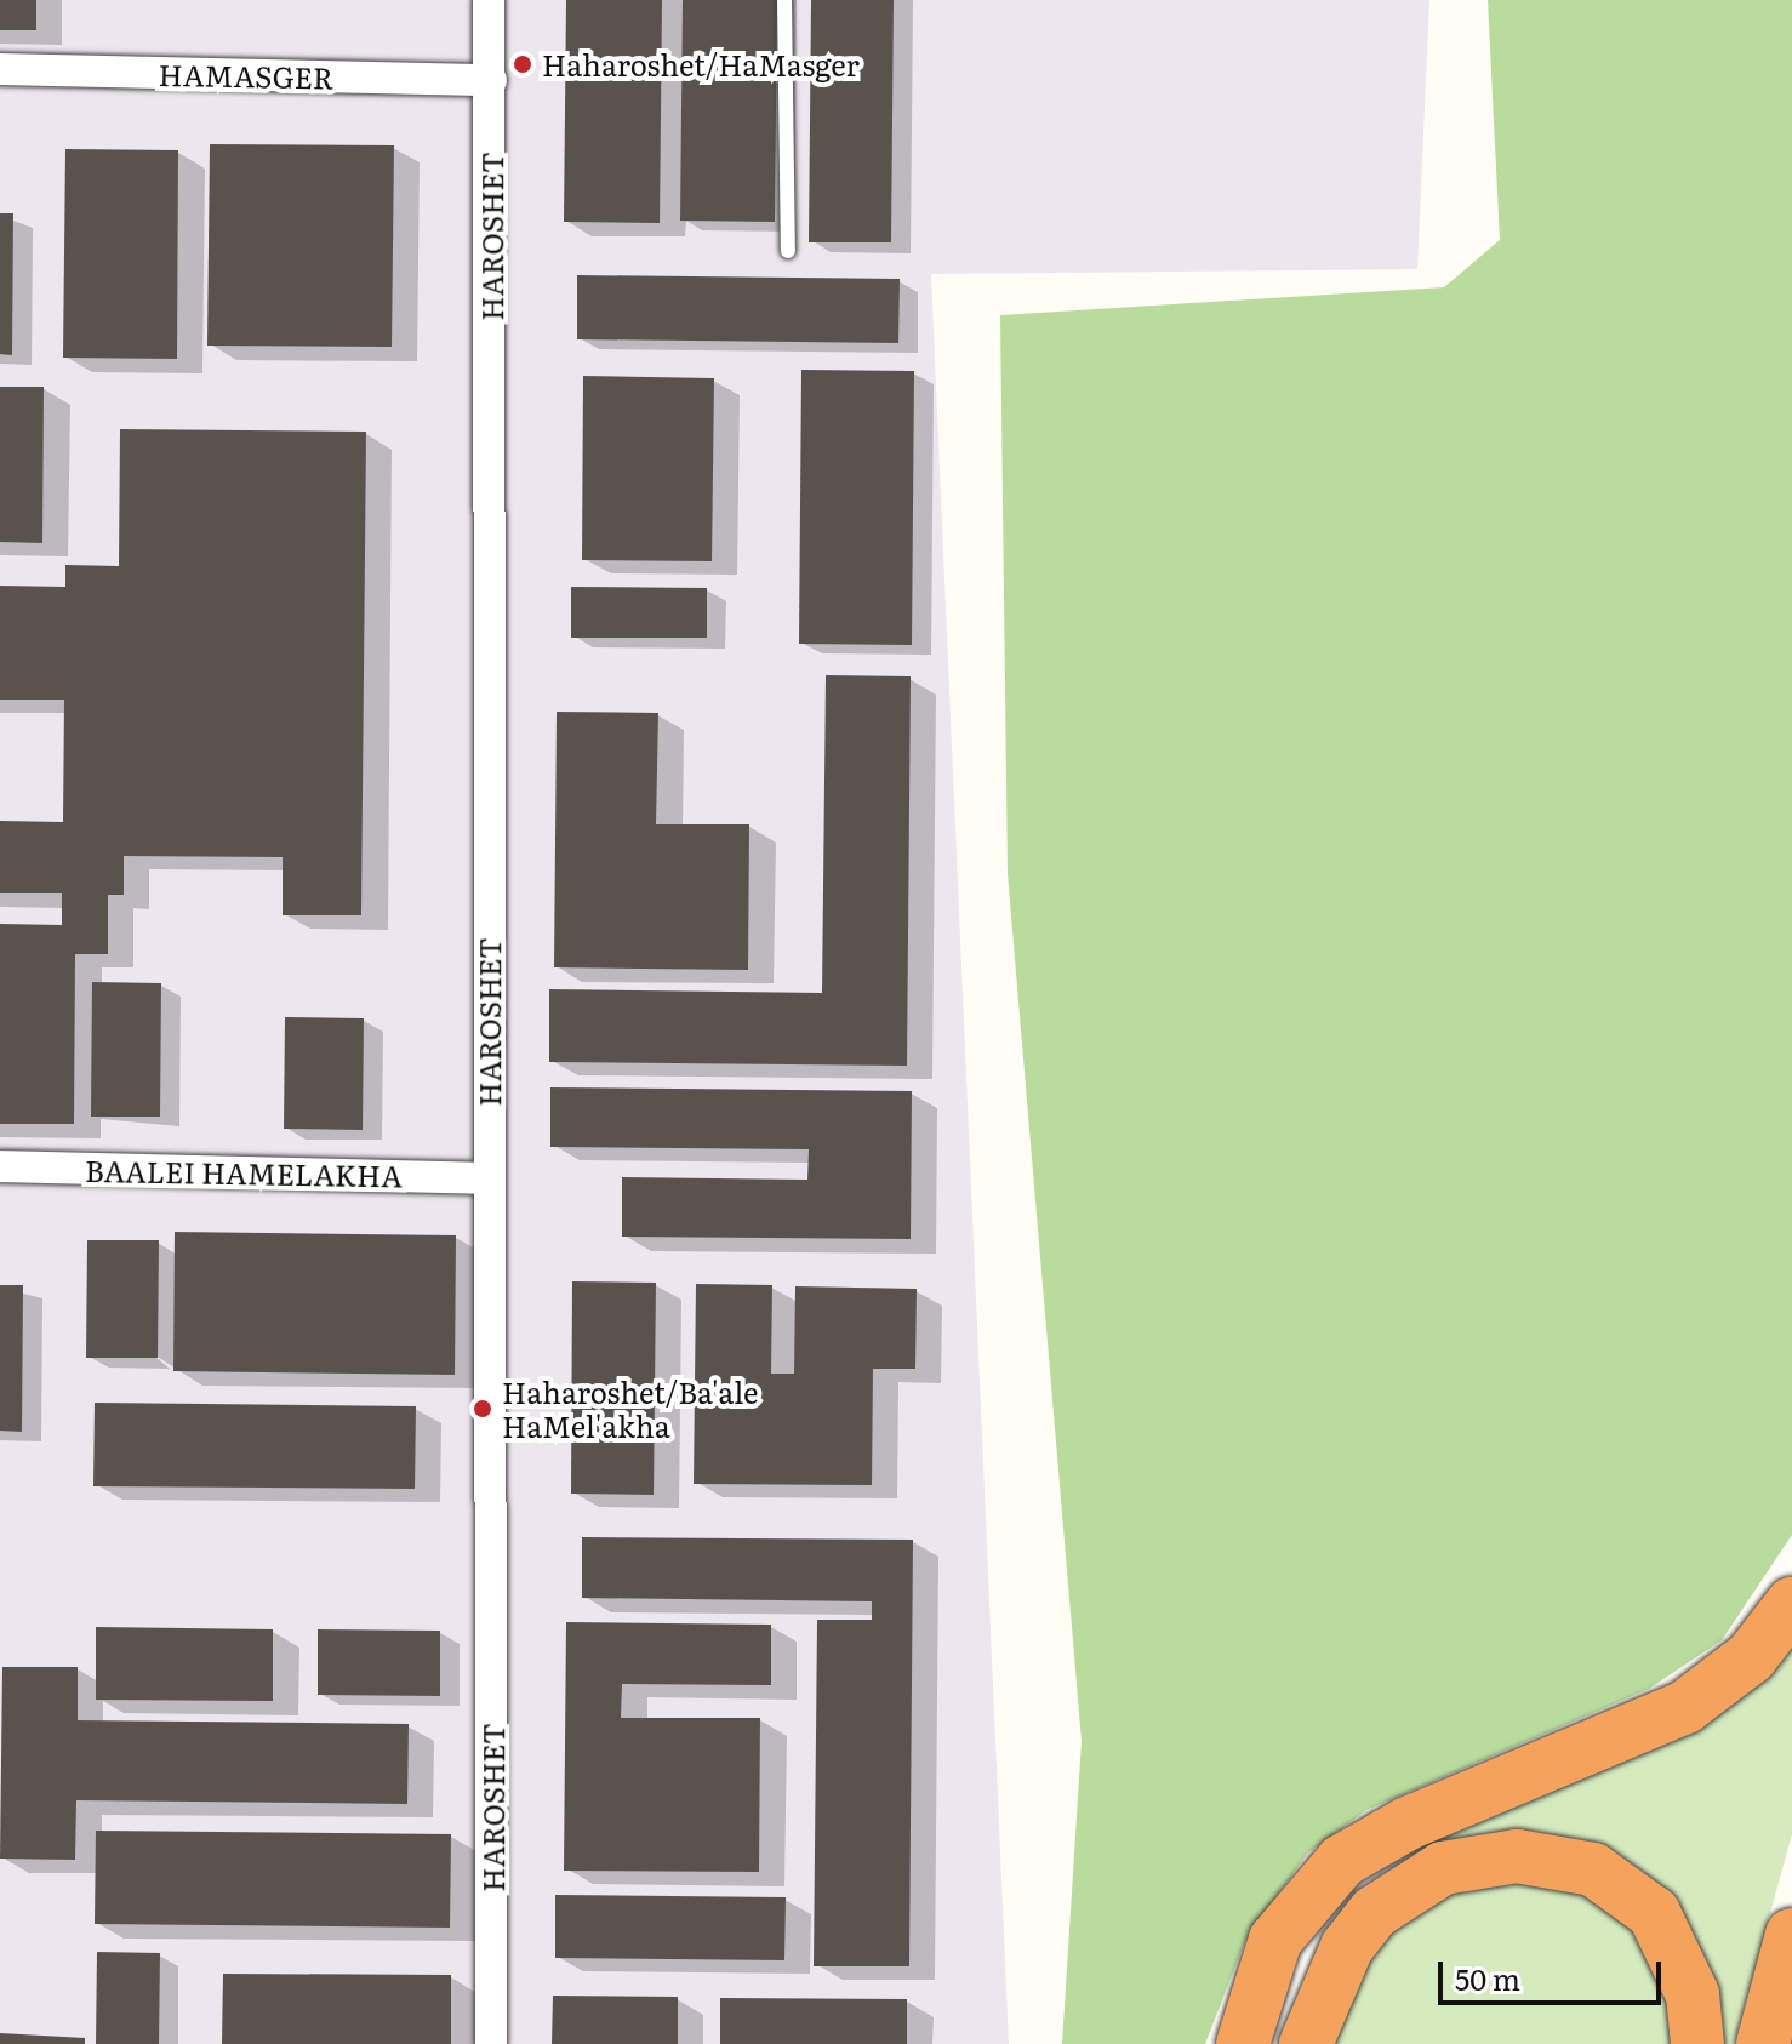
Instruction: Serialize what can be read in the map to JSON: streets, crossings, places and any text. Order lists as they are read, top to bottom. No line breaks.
{"streets":{"street":["HAMASGER","HAROSHET","BAALEI HAMELAKHA"]},"crossings":[["HAMASGER","HAROSHET"],["HAROSHET","BAALEI HAMELAKHA"]],"places":["Haharoshet/HaMasger","Haharoshet/Ba'ale HaMel'akha"],"scale_bar":"50 m"}
